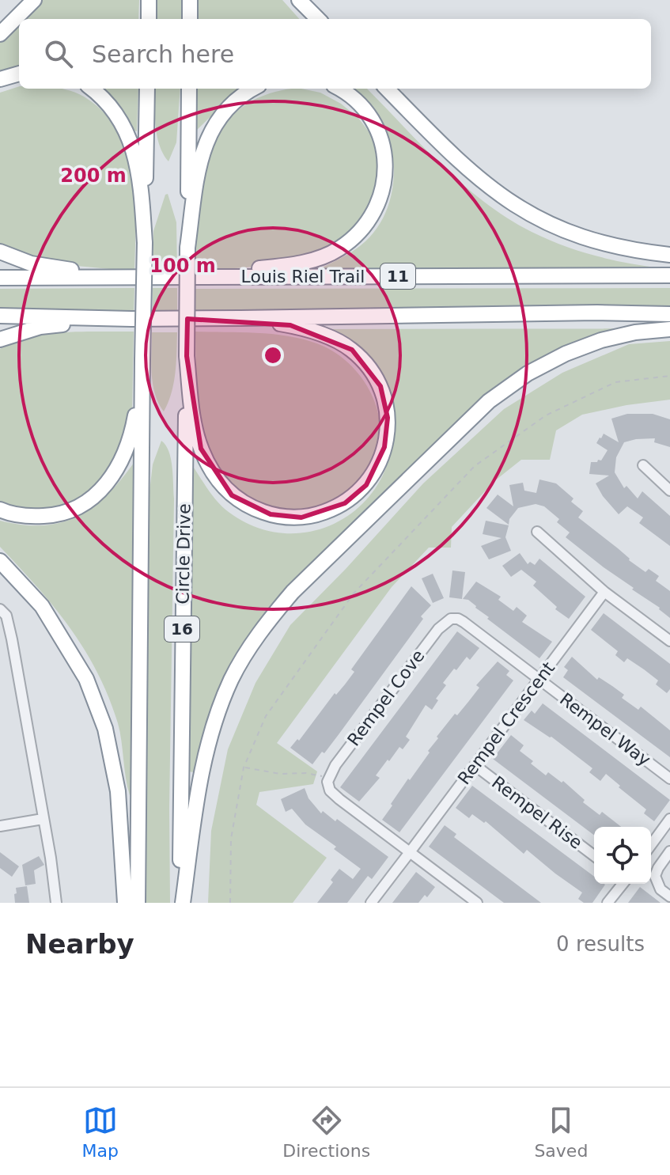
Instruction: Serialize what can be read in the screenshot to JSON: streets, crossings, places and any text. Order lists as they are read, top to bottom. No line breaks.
{"streets":{"highway":["Louis Riel Trail","11","Circle Drive","16"],"street":["Rempel Cove","Rempel Crescent","Rempel Way","Rempel Rise"]},"crossings":[["Circle Drive","16"],["Rempel Cove","Rempel Crescent"],["Rempel Cove","Rempel Way"],["Rempel Crescent","Rempel Way"],["Rempel Crescent","Rempel Rise"]],"page":{"search":"Search here","heading":["Nearby","0 results"],"nav":["Map","Directions","Saved"]},"rings":["200 m","100 m"]}
